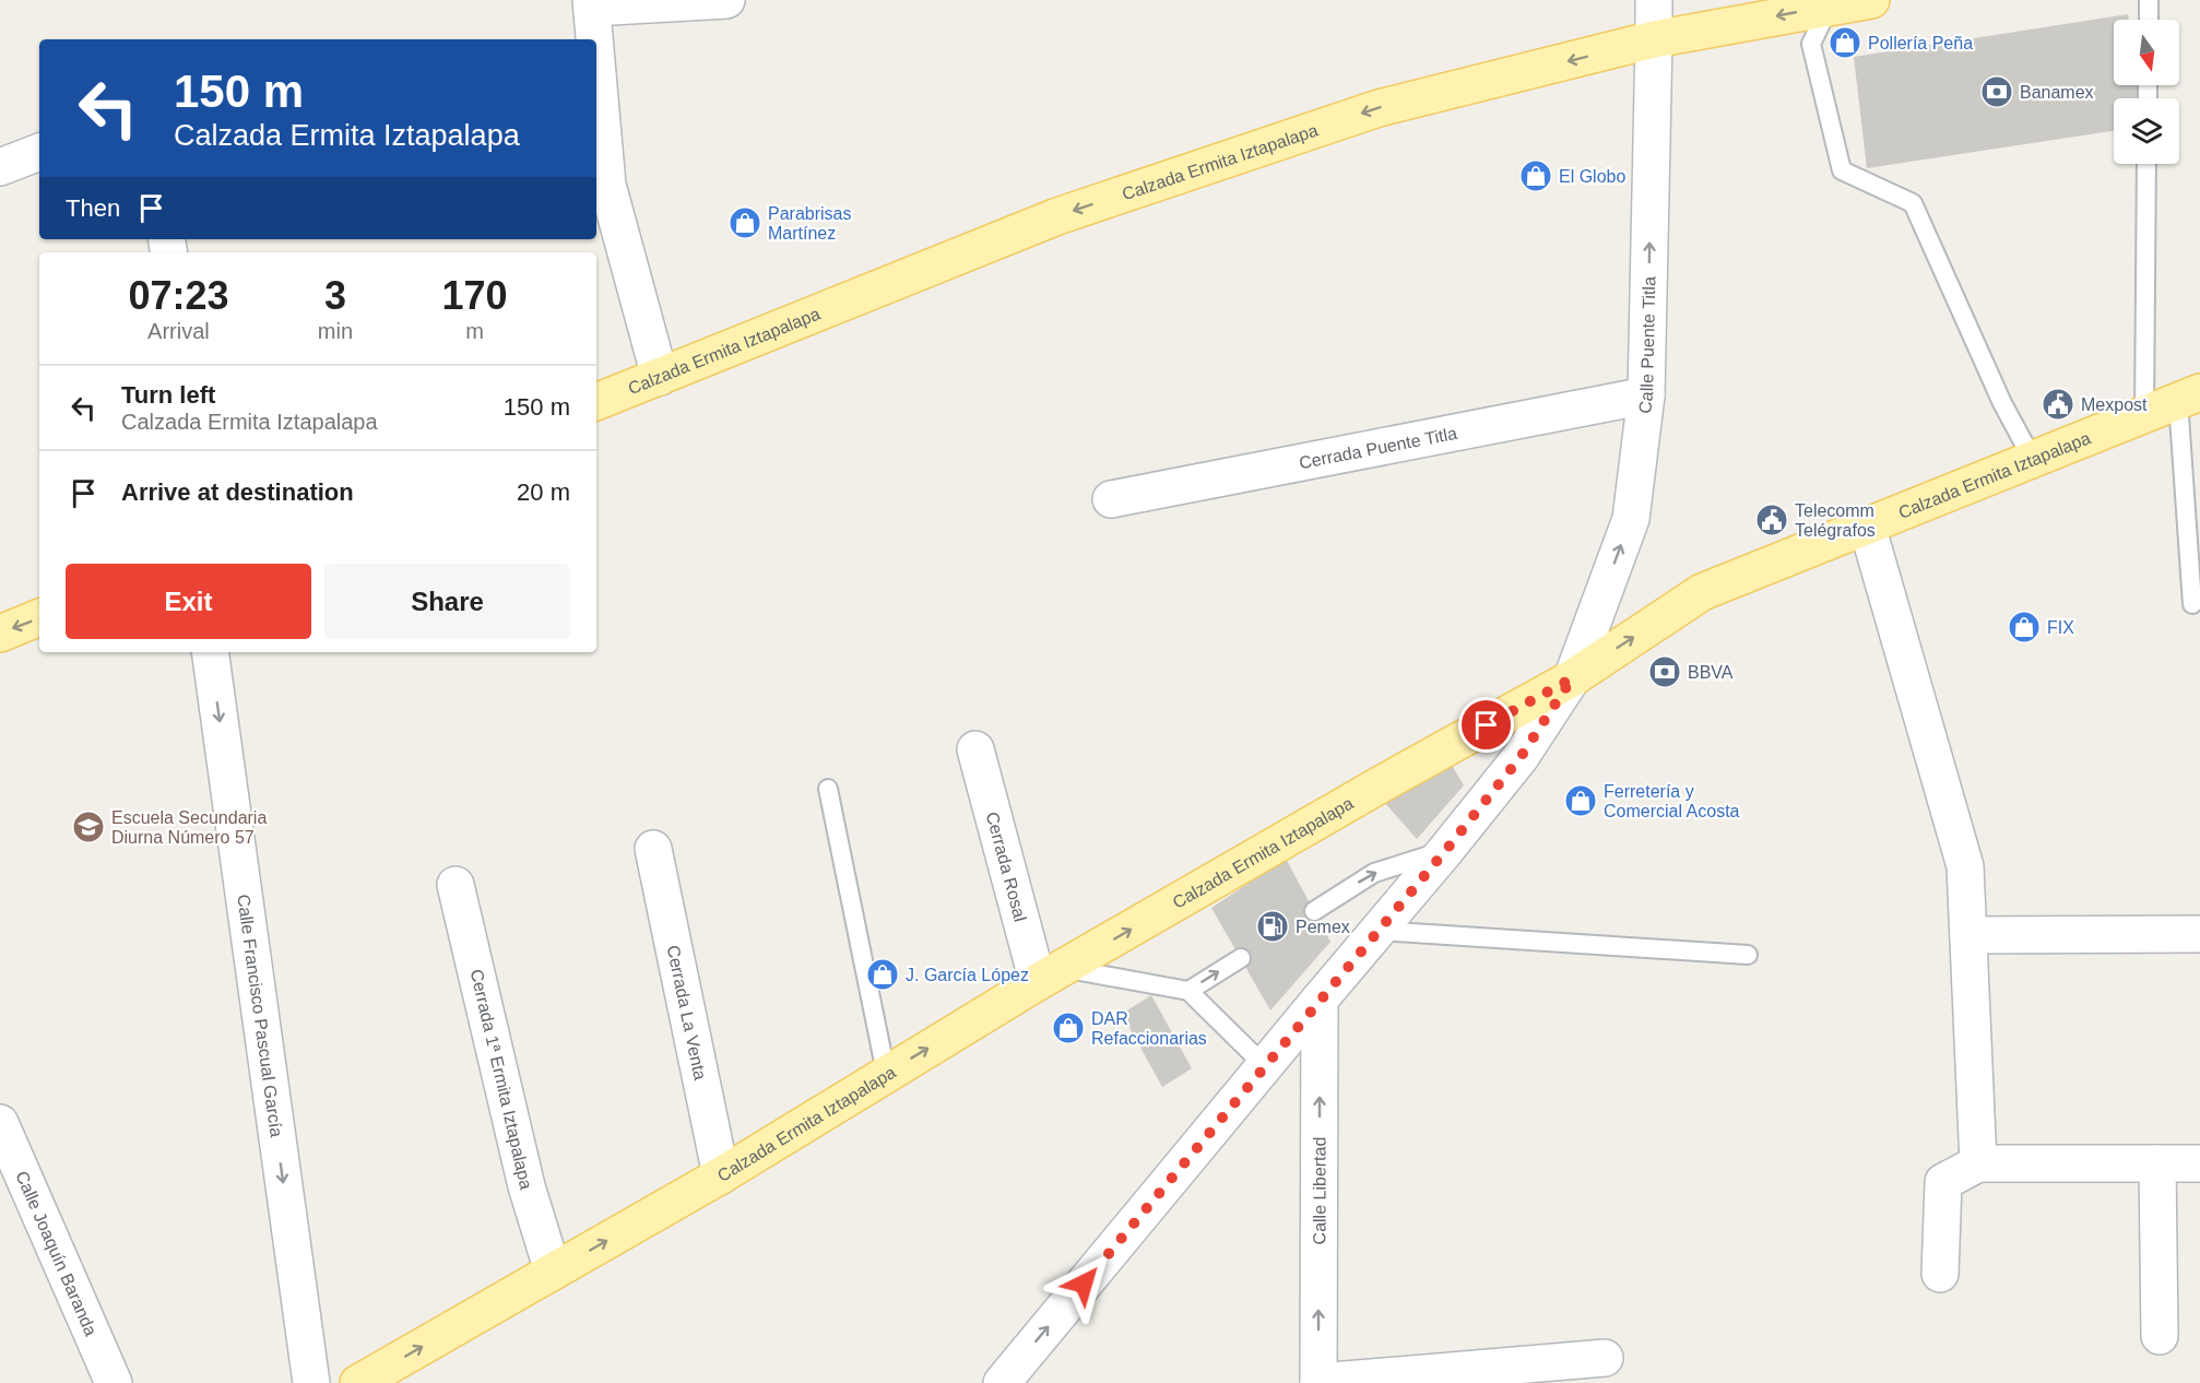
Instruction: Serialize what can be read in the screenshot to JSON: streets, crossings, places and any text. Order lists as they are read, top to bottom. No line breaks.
{"streets":{"main road":["Calzada Ermita Iztapalapa"],"street":["Calle Puente Titla","Cerrada Puente Titla","Cerrada Rosal","Cerrada La Venta","Calle Francisco Pascual García","Cerrada 1ª Ermita Iztapalapa","Calle Libertad","Calle Joaquín Baranda"]},"crossings":[["Calzada Ermita Iztapalapa","Calle Puente Titla"],["Calzada Ermita Iztapalapa","Cerrada Rosal"],["Calzada Ermita Iztapalapa","Cerrada La Venta"],["Calzada Ermita Iztapalapa","Cerrada 1ª Ermita Iztapalapa"],["Calle Puente Titla","Cerrada Puente Titla"],["Calle Puente Titla","Calle Libertad"]],"one_way":["Calle Puente Titla","Calle Francisco Pascual García","Calle Libertad"],"places":{"shop":["Pollería Peña","El Globo","Parabrisas Martínez","FIX","Ferretería y Comercial Acosta","J. García López","DAR Refaccionarias"],"bank":["Banamex","BBVA"],"public building":["Mexpost","Telecomm Telégrafos"],"school or university":["Escuela Secundaria Diurna Número 57"],"fuel station":["Pemex"]},"north":"bottom","page":{"turn":["150 m","Calzada Ermita Iztapalapa"],"then":"Then","eta":["07:23","Arrival","3","min","170","m"],"list":[{"name":"Turn left","note":"Calzada Ermita Iztapalapa","value":"150 m"},{"name":"Arrive at destination","value":"20 m"}],"buttons":["Exit","Share"]}}
